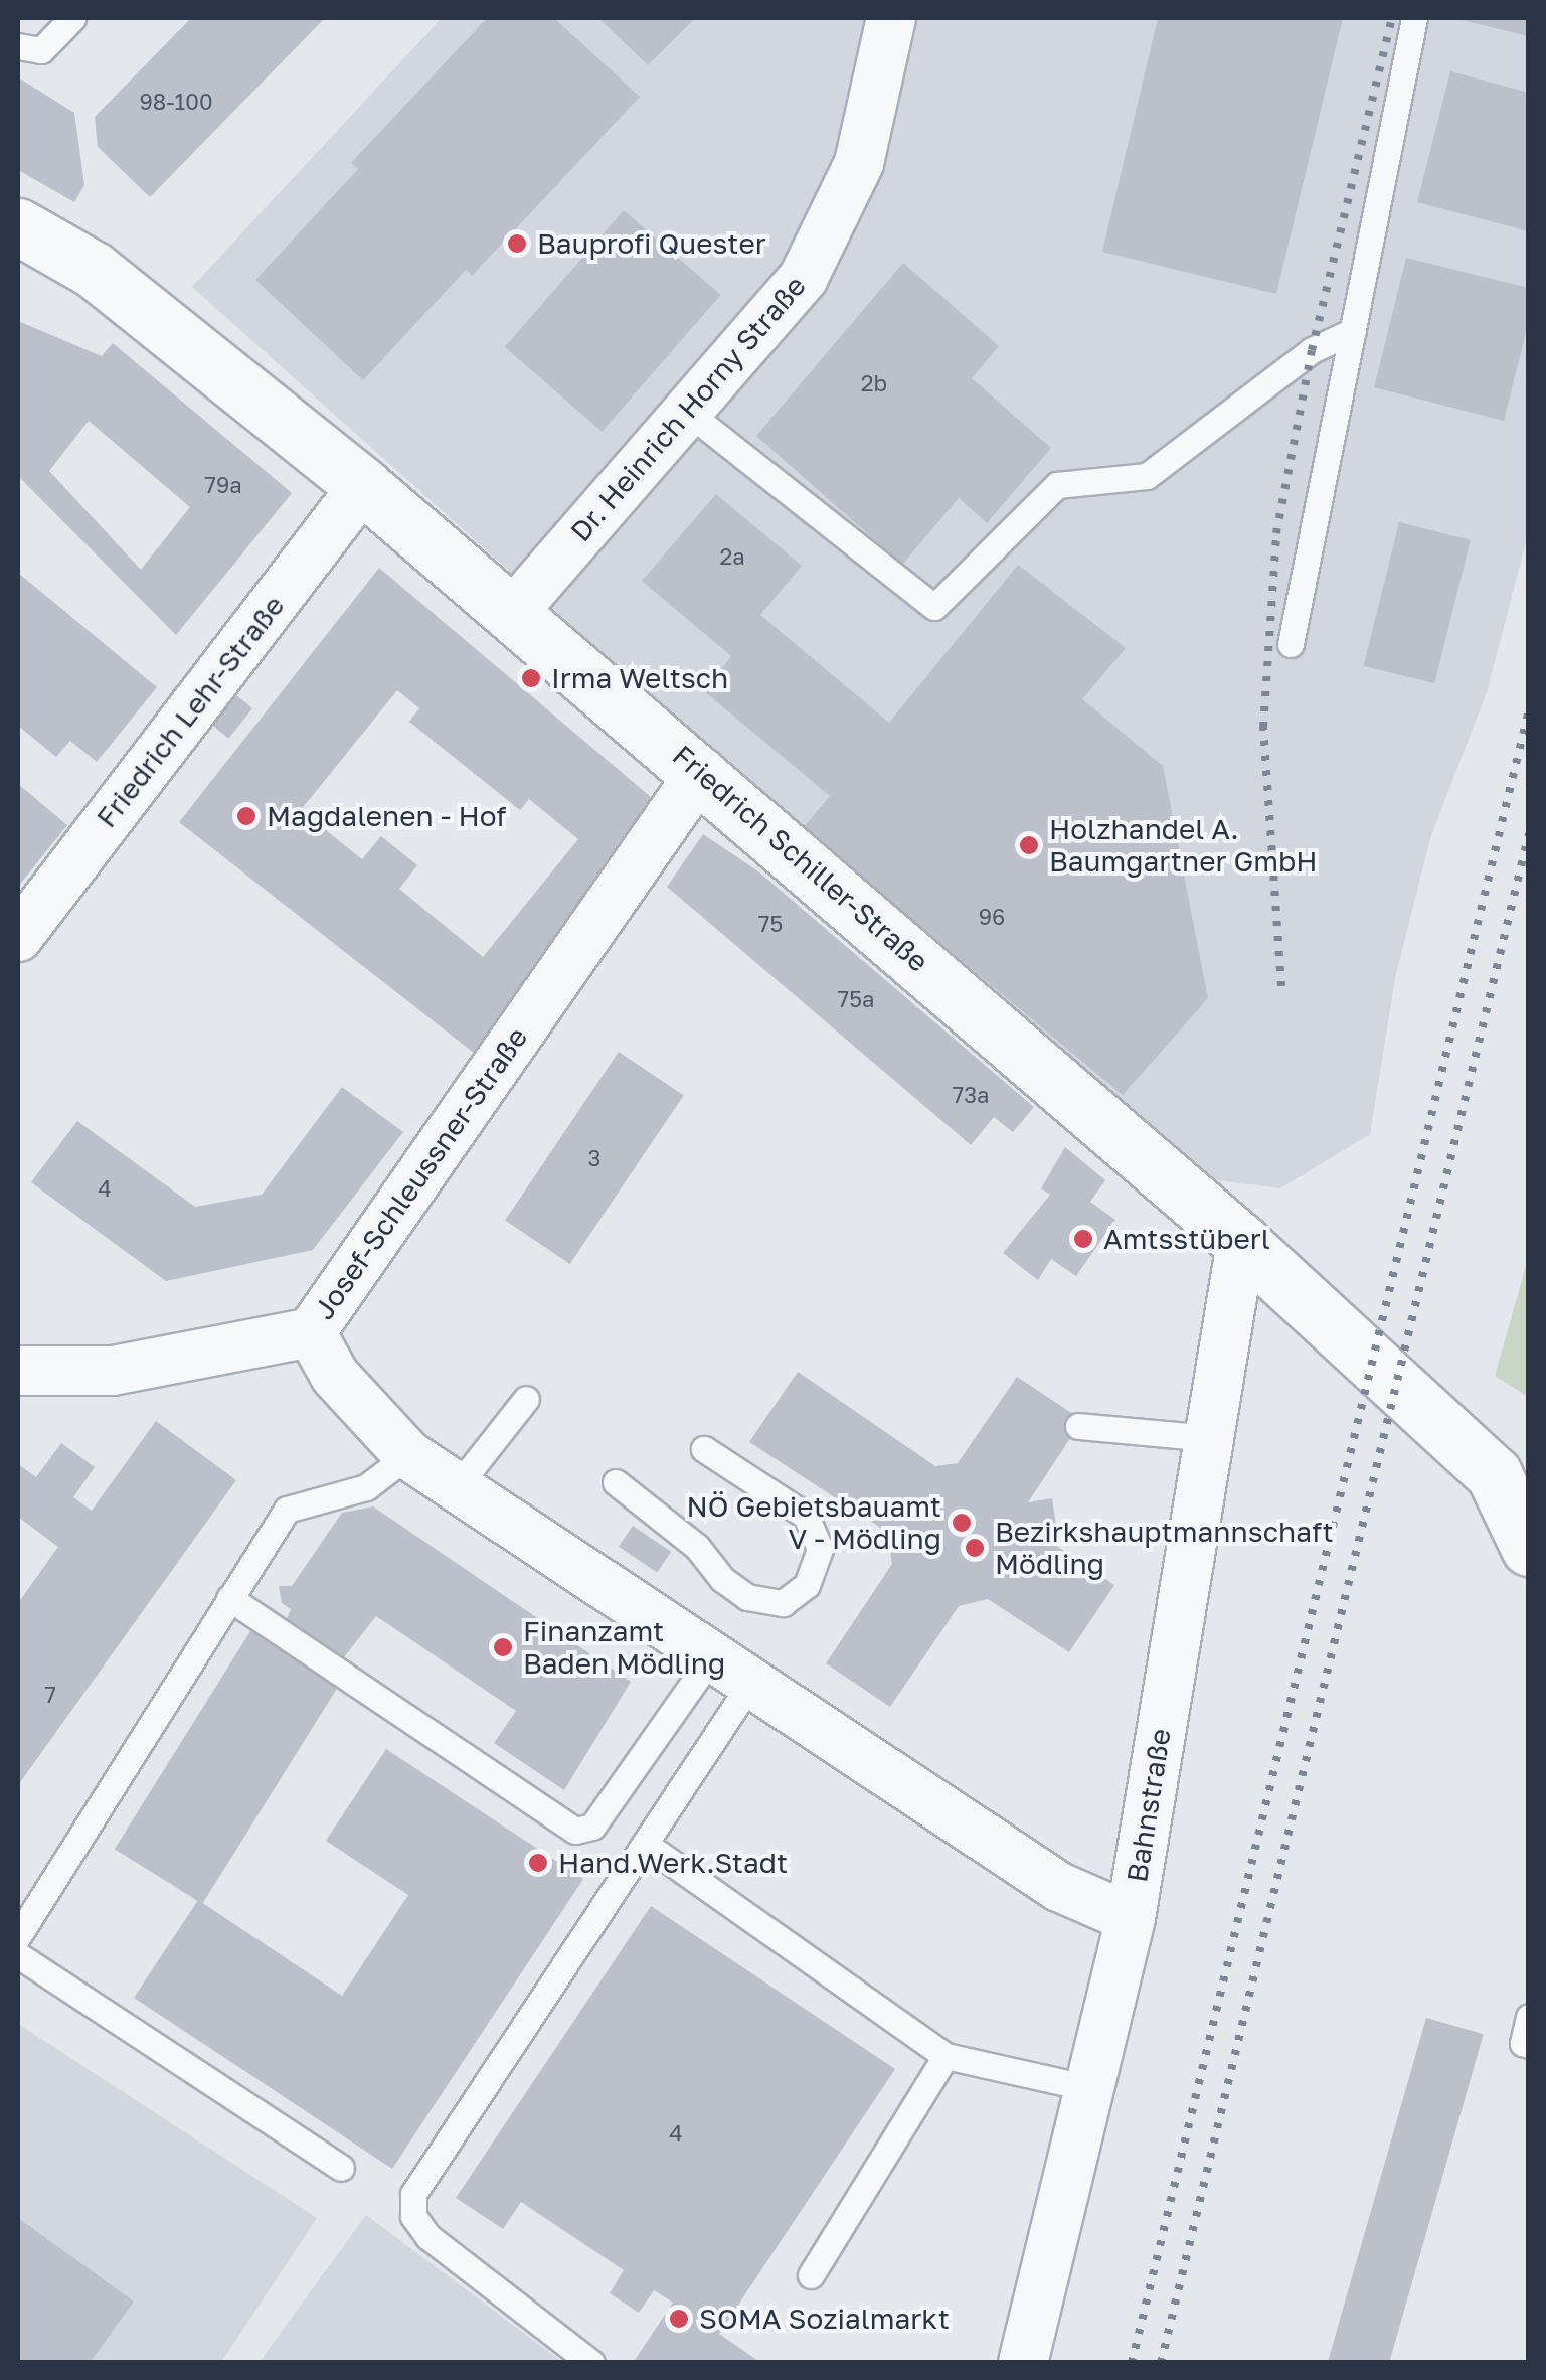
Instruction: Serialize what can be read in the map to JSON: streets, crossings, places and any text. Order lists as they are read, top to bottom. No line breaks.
{"streets":{"street":["Dr. Heinrich Horny Straße","Friedrich Lehr-Straße","Friedrich Schiller-Straße","Josef-Schleussner-Straße","Bahnstraße"]},"crossings":[["Dr. Heinrich Horny Straße","Friedrich Schiller-Straße"],["Friedrich Lehr-Straße","Friedrich Schiller-Straße"],["Friedrich Schiller-Straße","Josef-Schleussner-Straße"],["Friedrich Schiller-Straße","Bahnstraße"]],"places":["Bauprofi Quester","Irma Weltsch","Magdalenen - Hof","Holzhandel A. Baumgartner GmbH","Amtsstüberl","NÖ Gebietsbauamt V - Mödling","Bezirkshauptmannschaft Mödling","Finanzamt Baden Mödling","Hand.Werk.Stadt","SOMA Sozialmarkt"],"house_numbers":["98-100","2b","79a","2a","96","75","75a","73a","3","4","7","4"]}
